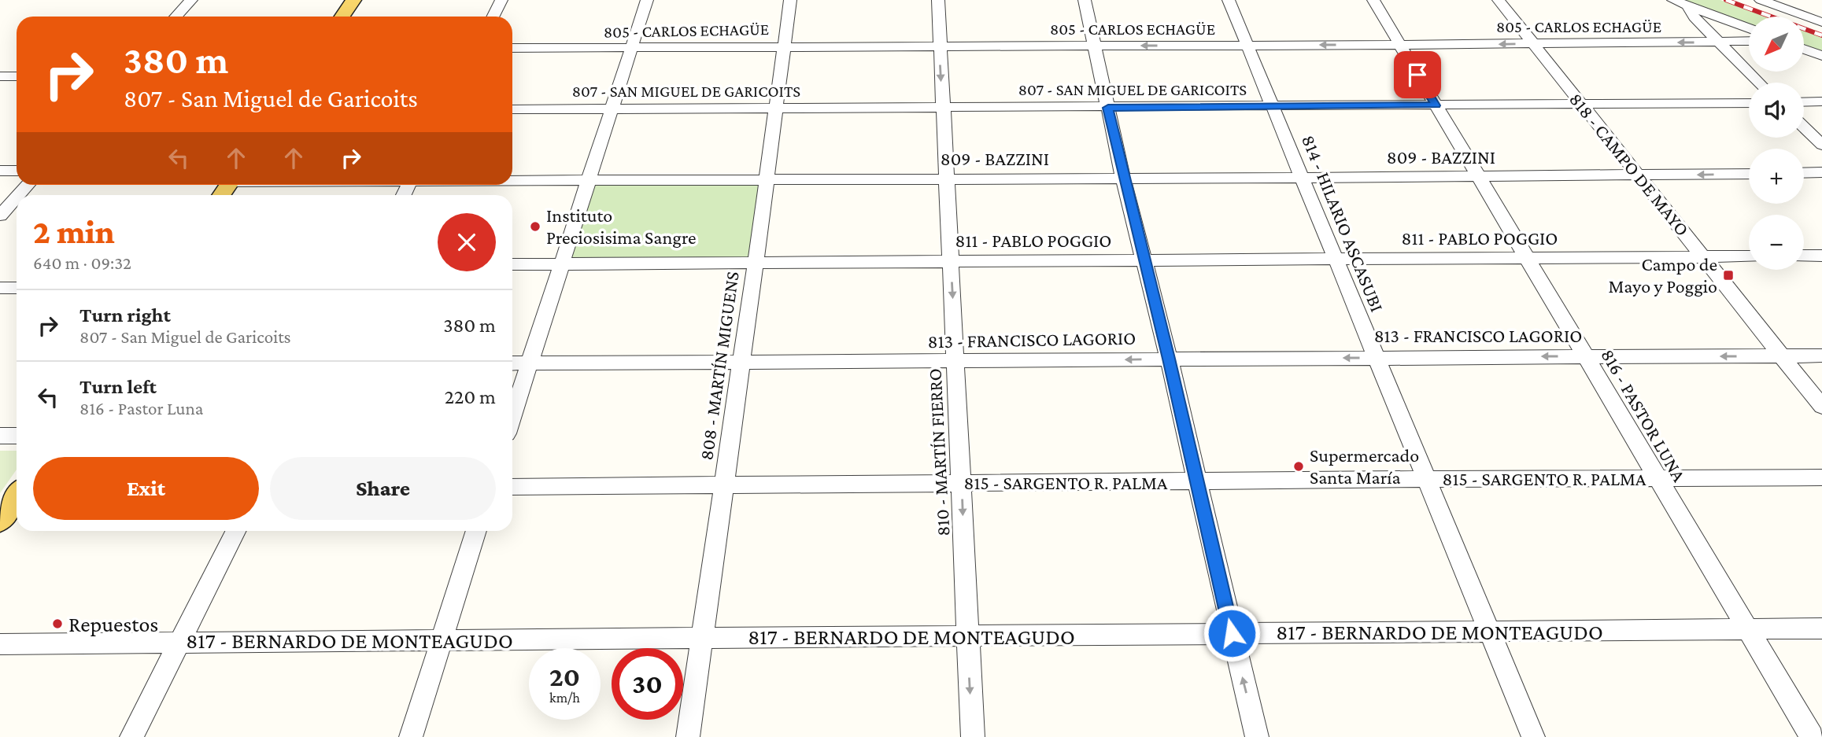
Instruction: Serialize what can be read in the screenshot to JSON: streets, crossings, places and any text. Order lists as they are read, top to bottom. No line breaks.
{"streets":{"street":["805 - CARLOS ECHAGÜE","807 - SAN MIGUEL DE GARICOITS","809 - BAZZINI","818 - CAMPO DE MAYO","814 - HILARIO ASCASUBI","811 - PABLO POGGIO","813 - FRANCISCO LAGORIO","808 - MARTÍN MIGUENS","816 - PASTOR LUNA","810 - MARTÍN FIERRO","815 - SARGENTO R. PALMA","817 - BERNARDO DE MONTEAGUDO"]},"crossings":[["805 - CARLOS ECHAGÜE","818 - CAMPO DE MAYO"],["805 - CARLOS ECHAGÜE","814 - HILARIO ASCASUBI"],["805 - CARLOS ECHAGÜE","808 - MARTÍN MIGUENS"],["805 - CARLOS ECHAGÜE","816 - PASTOR LUNA"],["805 - CARLOS ECHAGÜE","810 - MARTÍN FIERRO"],["807 - SAN MIGUEL DE GARICOITS","818 - CAMPO DE MAYO"],["807 - SAN MIGUEL DE GARICOITS","814 - HILARIO ASCASUBI"],["807 - SAN MIGUEL DE GARICOITS","808 - MARTÍN MIGUENS"],["807 - SAN MIGUEL DE GARICOITS","816 - PASTOR LUNA"],["807 - SAN MIGUEL DE GARICOITS","810 - MARTÍN FIERRO"],["809 - BAZZINI","818 - CAMPO DE MAYO"],["809 - BAZZINI","814 - HILARIO ASCASUBI"],["809 - BAZZINI","808 - MARTÍN MIGUENS"],["809 - BAZZINI","816 - PASTOR LUNA"],["809 - BAZZINI","810 - MARTÍN FIERRO"],["818 - CAMPO DE MAYO","811 - PABLO POGGIO"],["818 - CAMPO DE MAYO","813 - FRANCISCO LAGORIO"],["814 - HILARIO ASCASUBI","811 - PABLO POGGIO"],["814 - HILARIO ASCASUBI","813 - FRANCISCO LAGORIO"],["814 - HILARIO ASCASUBI","815 - SARGENTO R. PALMA"],["814 - HILARIO ASCASUBI","817 - BERNARDO DE MONTEAGUDO"],["811 - PABLO POGGIO","808 - MARTÍN MIGUENS"],["811 - PABLO POGGIO","816 - PASTOR LUNA"],["811 - PABLO POGGIO","810 - MARTÍN FIERRO"],["813 - FRANCISCO LAGORIO","808 - MARTÍN MIGUENS"],["813 - FRANCISCO LAGORIO","816 - PASTOR LUNA"],["813 - FRANCISCO LAGORIO","810 - MARTÍN FIERRO"],["808 - MARTÍN MIGUENS","815 - SARGENTO R. PALMA"],["808 - MARTÍN MIGUENS","817 - BERNARDO DE MONTEAGUDO"],["816 - PASTOR LUNA","815 - SARGENTO R. PALMA"],["816 - PASTOR LUNA","817 - BERNARDO DE MONTEAGUDO"],["810 - MARTÍN FIERRO","815 - SARGENTO R. PALMA"],["810 - MARTÍN FIERRO","817 - BERNARDO DE MONTEAGUDO"]],"one_way":["805 - CARLOS ECHAGÜE","813 - FRANCISCO LAGORIO","810 - MARTÍN FIERRO"],"places":{"other":["Instituto Preciosisima Sangre","Supermercado Santa María","Repuestos"],"transit":["Campo de Mayo y Poggio"]},"north":"bottom left","page":{"map_buttons":["+","−"],"turn":["380 m","807 - San Miguel de Garicoits"],"heading":["2 min","640 m · 09:32"],"list":[{"name":"Turn right","note":"807 - San Miguel de Garicoits","value":"380 m"},{"name":"Turn left","note":"816 - Pastor Luna","value":"220 m"}],"buttons":["Exit","Share"],"speed":"20 km/h","limit":"30"}}
